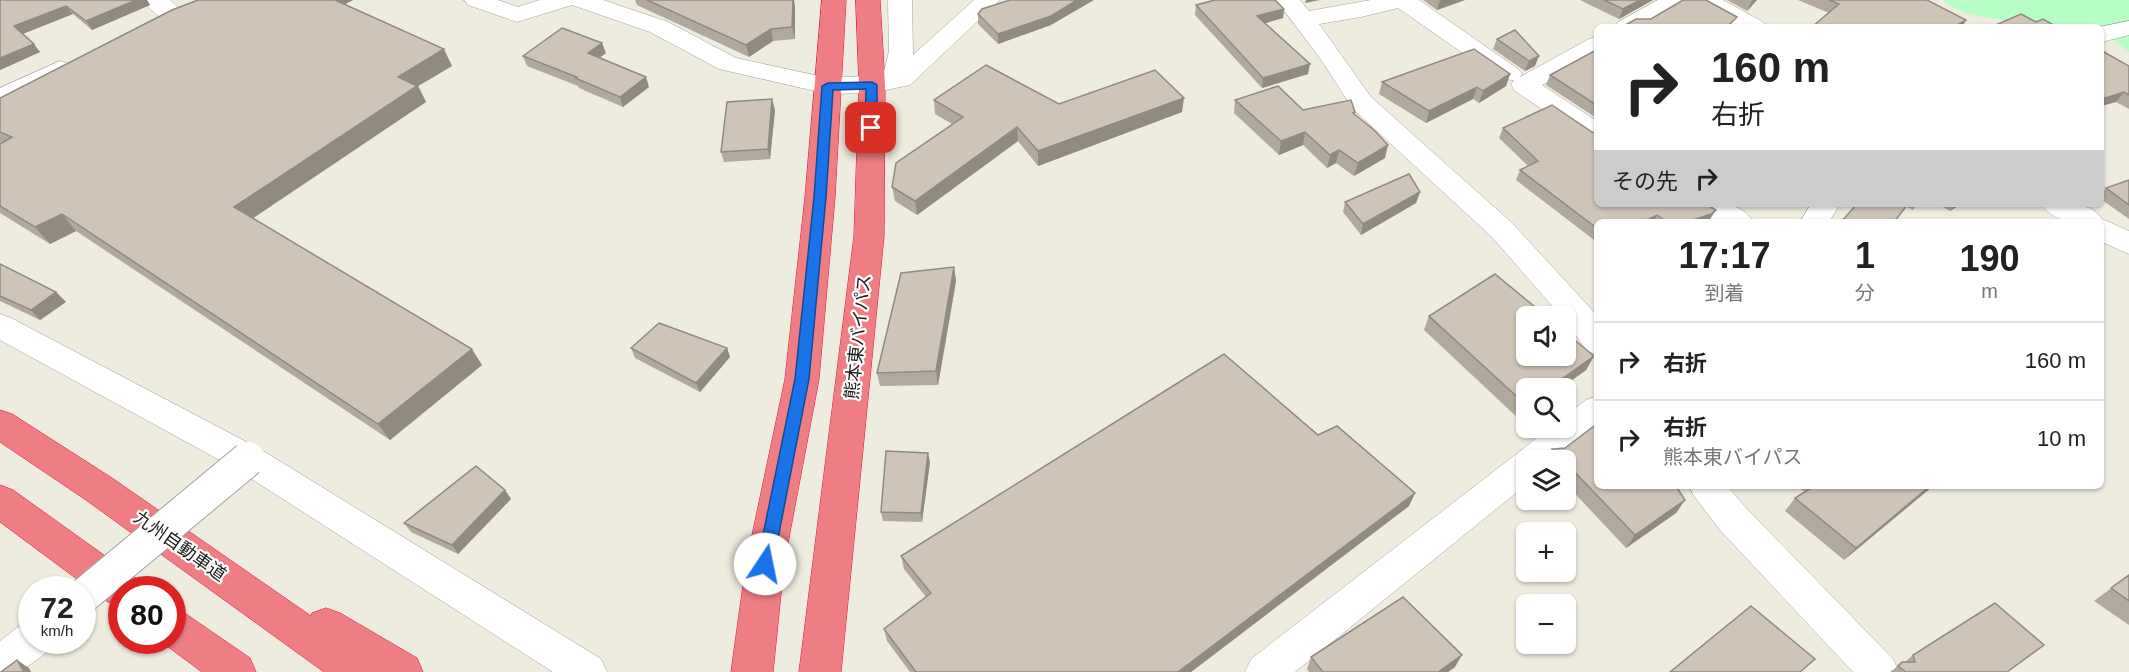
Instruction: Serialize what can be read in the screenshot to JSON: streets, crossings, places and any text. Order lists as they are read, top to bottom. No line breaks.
{"streets":{"highway":["熊本東バイパス","九州自動車道"]},"page":{"turn":["160 m","右折"],"then":"その先","eta":["17:17","到着","1","分","190","m"],"map_buttons":["+","−"],"list":[{"name":"右折","value":"160 m"},{"name":"右折","note":"熊本東バイパス","value":"10 m"}],"speed":"72 km/h","limit":"80"}}
